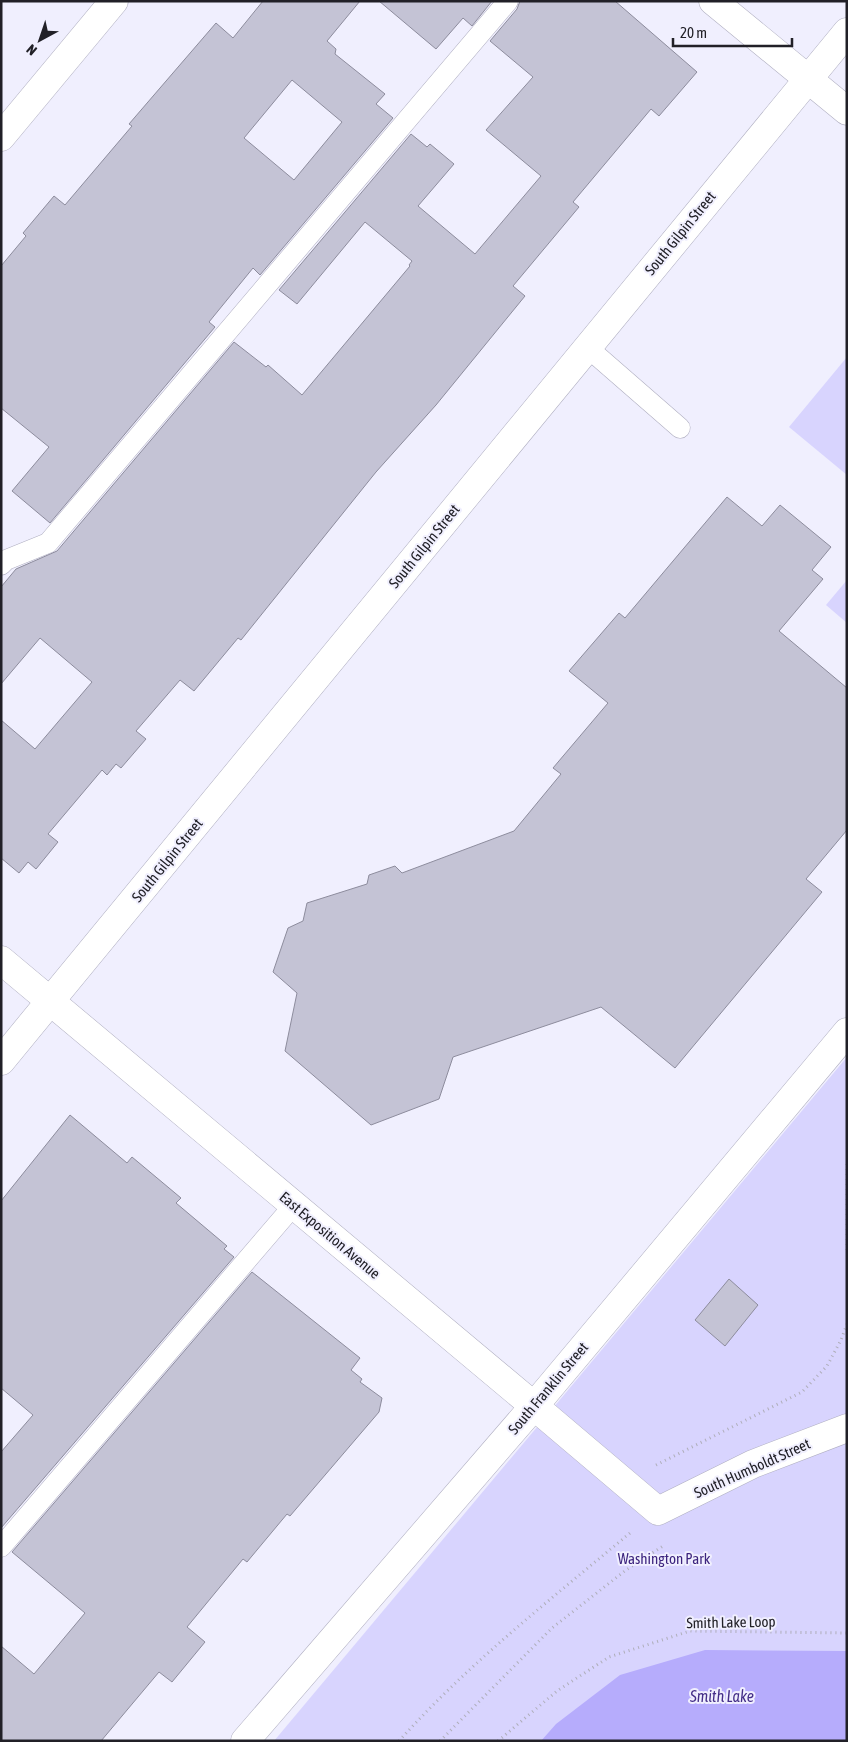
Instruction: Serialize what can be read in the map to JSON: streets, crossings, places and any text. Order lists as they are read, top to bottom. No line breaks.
{"streets":{"street":["South Gilpin Street","East Exposition Avenue","South Franklin Street","South Humboldt Street"],"path":["Smith Lake Loop"]},"crossings":[["South Gilpin Street","East Exposition Avenue"],["East Exposition Avenue","South Franklin Street"],["East Exposition Avenue","South Humboldt Street"]],"water":["Smith Lake"],"parks":["Washington Park"],"scale_bar":"20 m","north":"bottom left"}
